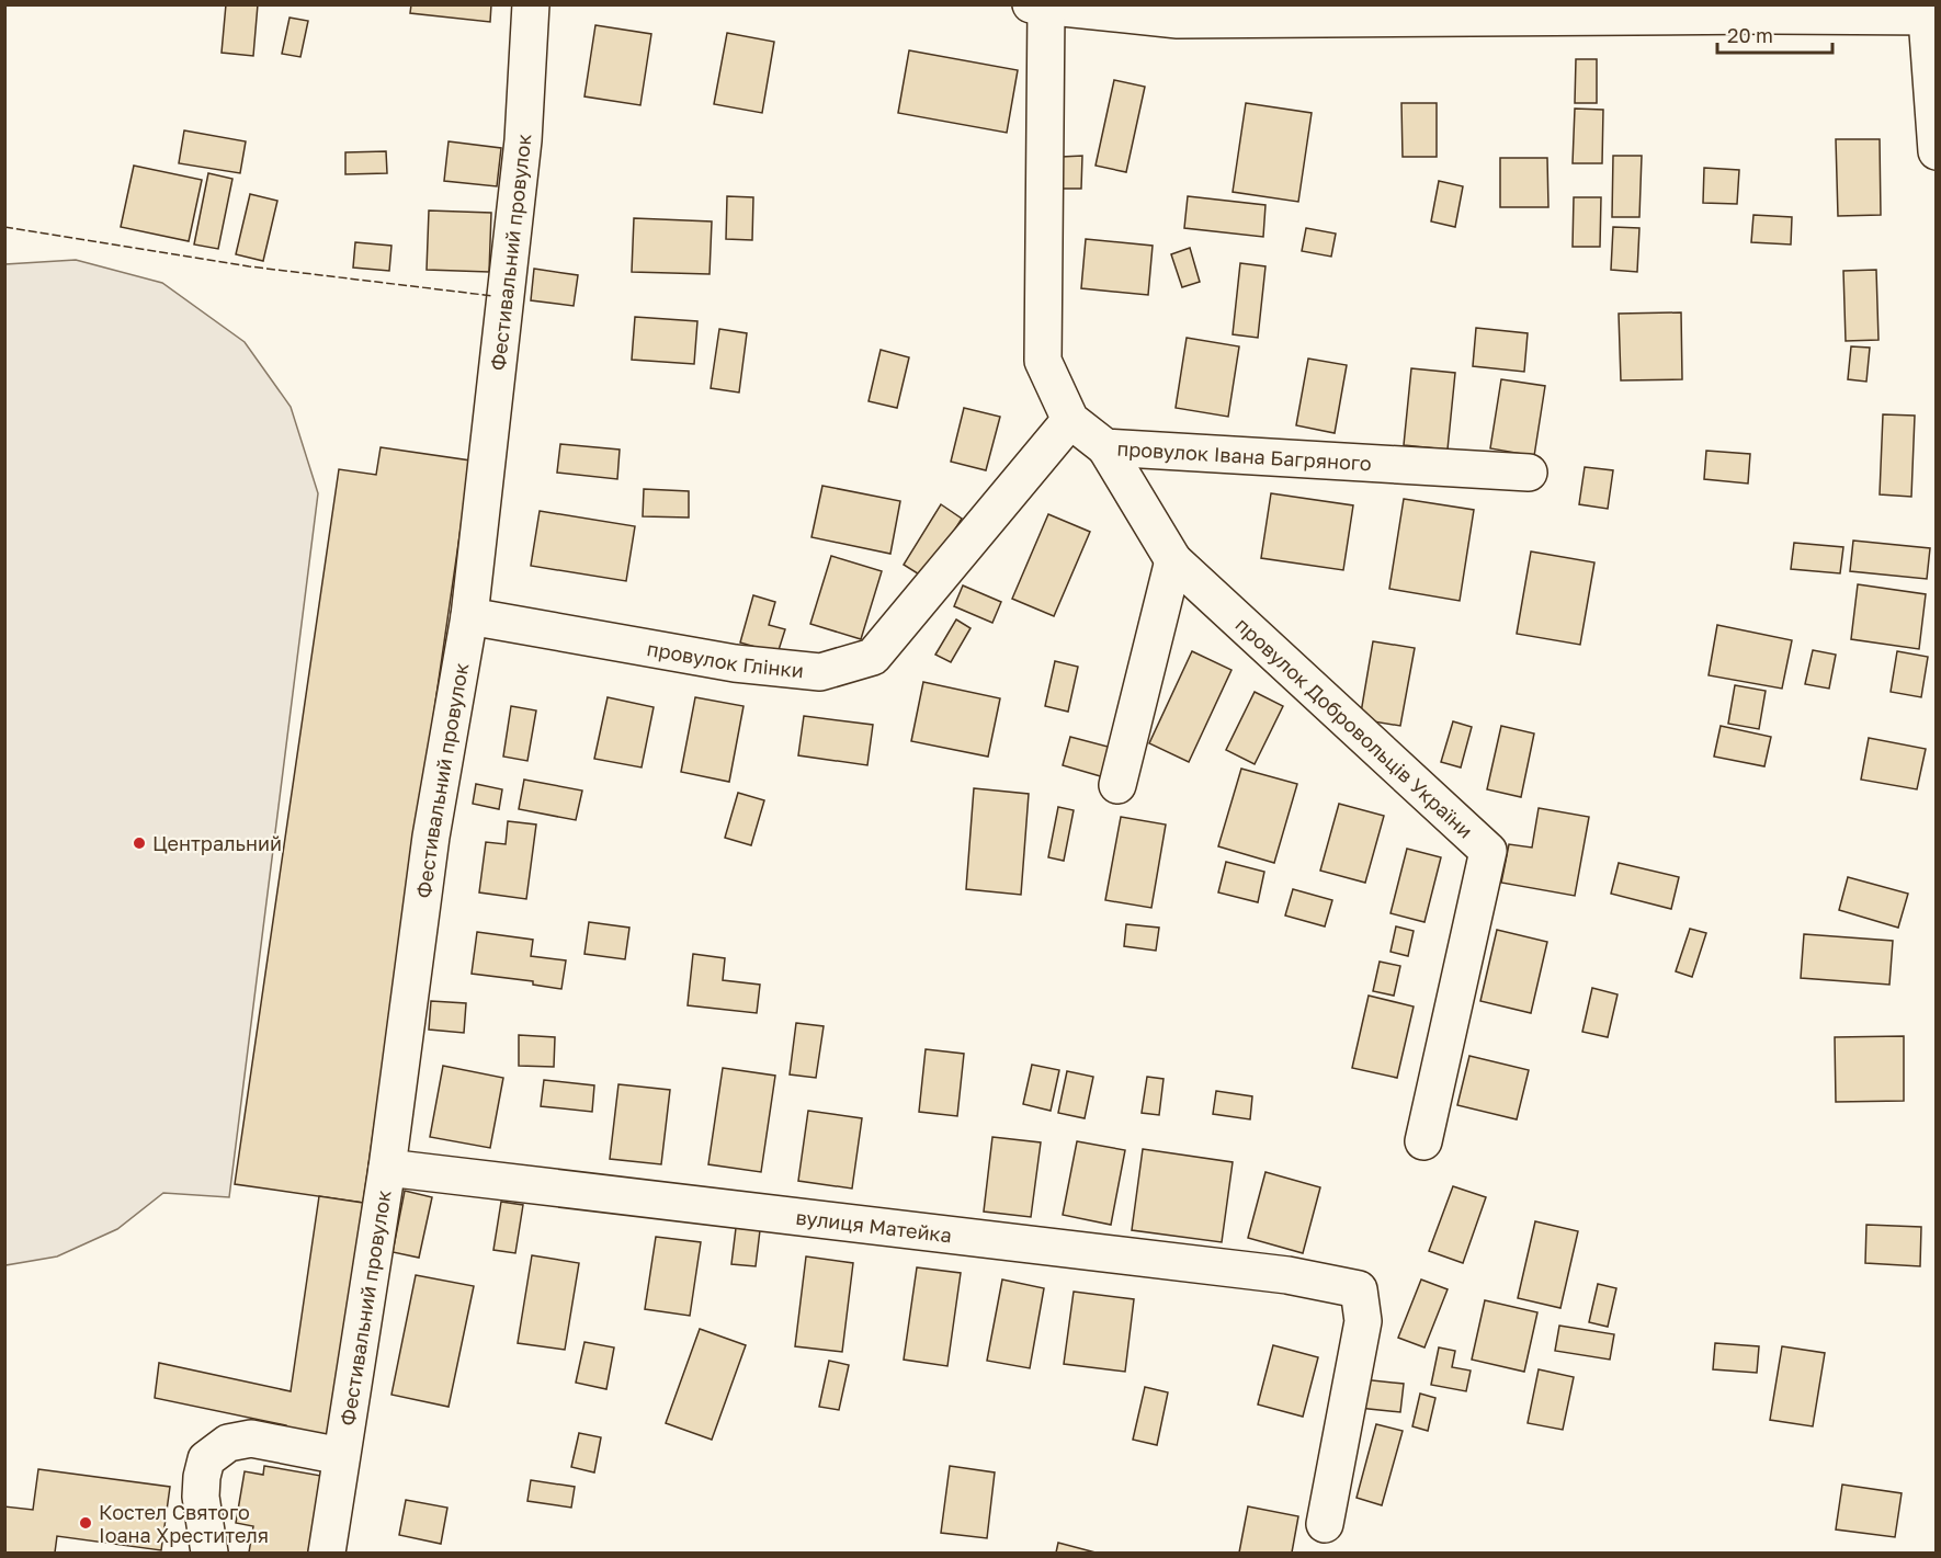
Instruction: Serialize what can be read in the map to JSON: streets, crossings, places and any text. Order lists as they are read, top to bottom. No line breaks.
{"streets":{"street":["Фестивальний провулок","провулок Івана Багряного","провулок Глінки","провулок Добровольців України","вулиця Матейка"]},"crossings":[["Фестивальний провулок","провулок Глінки"],["Фестивальний провулок","вулиця Матейка"],["провулок Івана Багряного","провулок Глінки"]],"places":["Центральний","Костел Святого Іоана Хрестителя"],"scale_bar":"20 m"}
